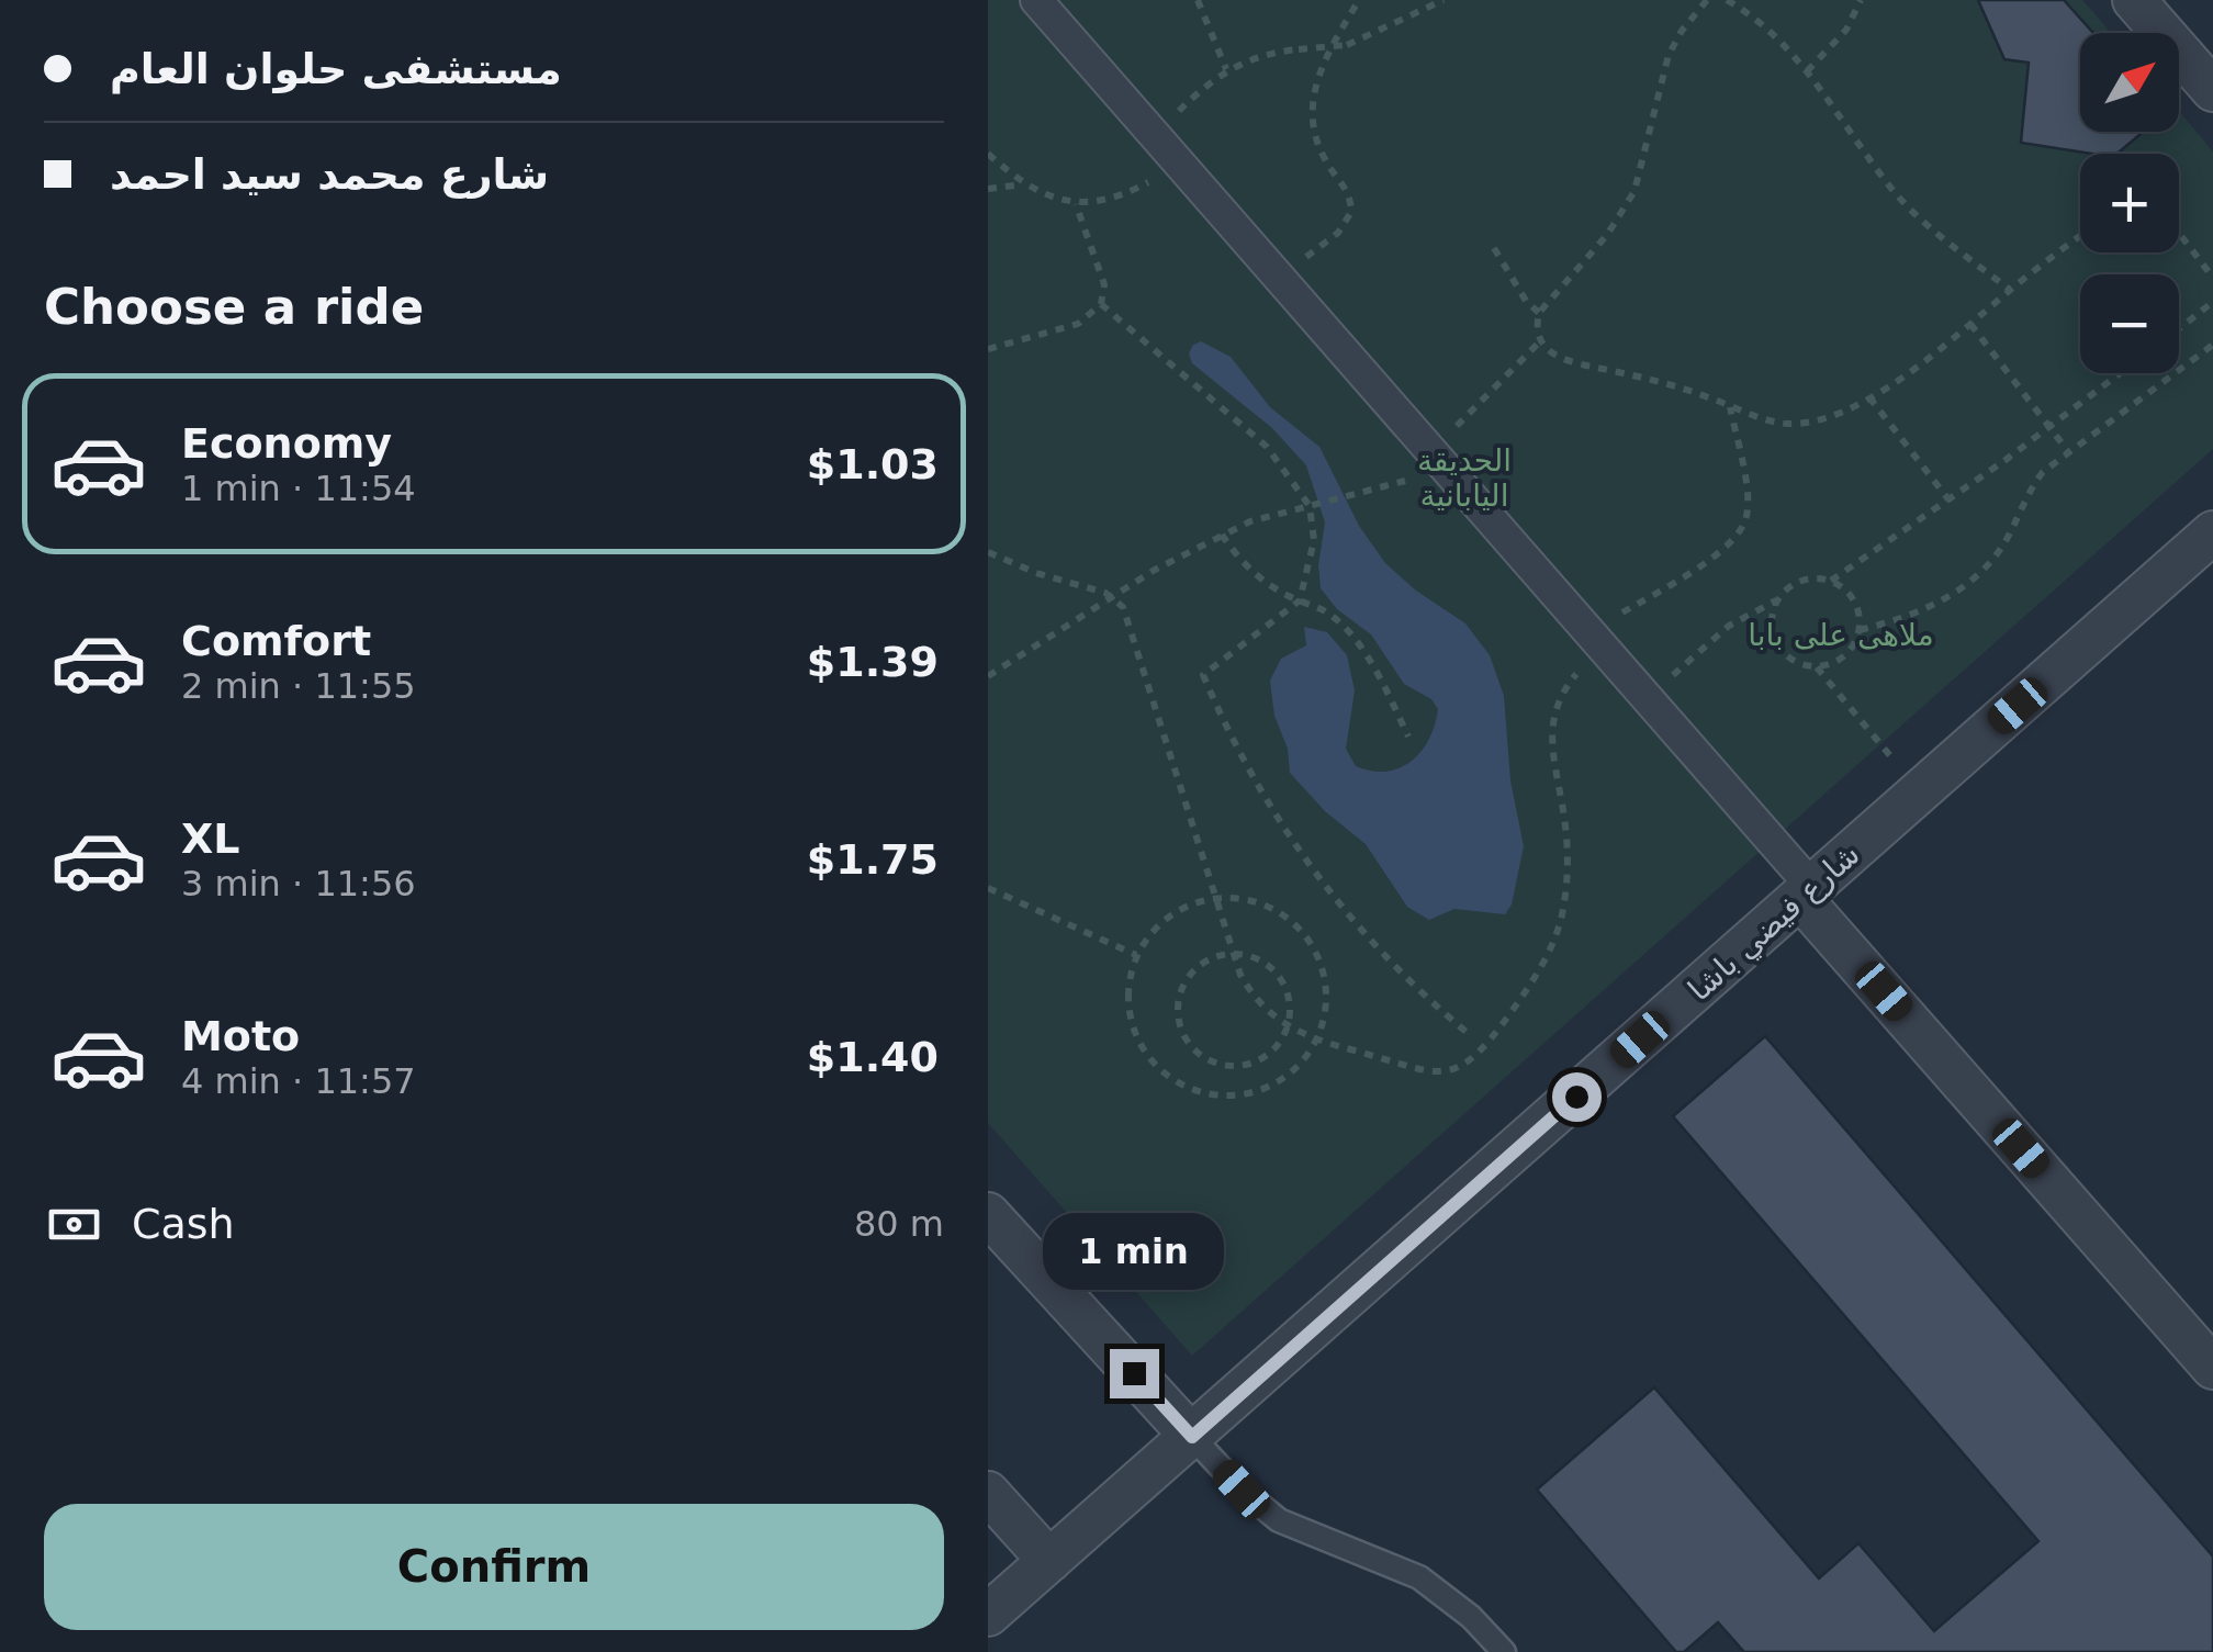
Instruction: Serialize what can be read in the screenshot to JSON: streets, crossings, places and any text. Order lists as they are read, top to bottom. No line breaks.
{"streets":{"street":["شارع فيضي باشا"]},"parks":["الحديقة اليابانية","ملاهى على بابا"],"north":"top right","page":{"banner":["مستشفى حلوان العام","شارع محمد سيد احمد"],"map_buttons":["+","−"],"heading":"Choose a ride","list":[{"name":"Economy","note":"1 min · 11:54","value":"$1.03"},{"name":"Comfort","note":"2 min · 11:55","value":"$1.39"},{"name":"XL","note":"3 min · 11:56","value":"$1.75"},{"name":"Moto","note":"4 min · 11:57","value":"$1.40"}],"pay":["Cash","80 m"],"bubble":"1 min","buttons":"Confirm"}}
